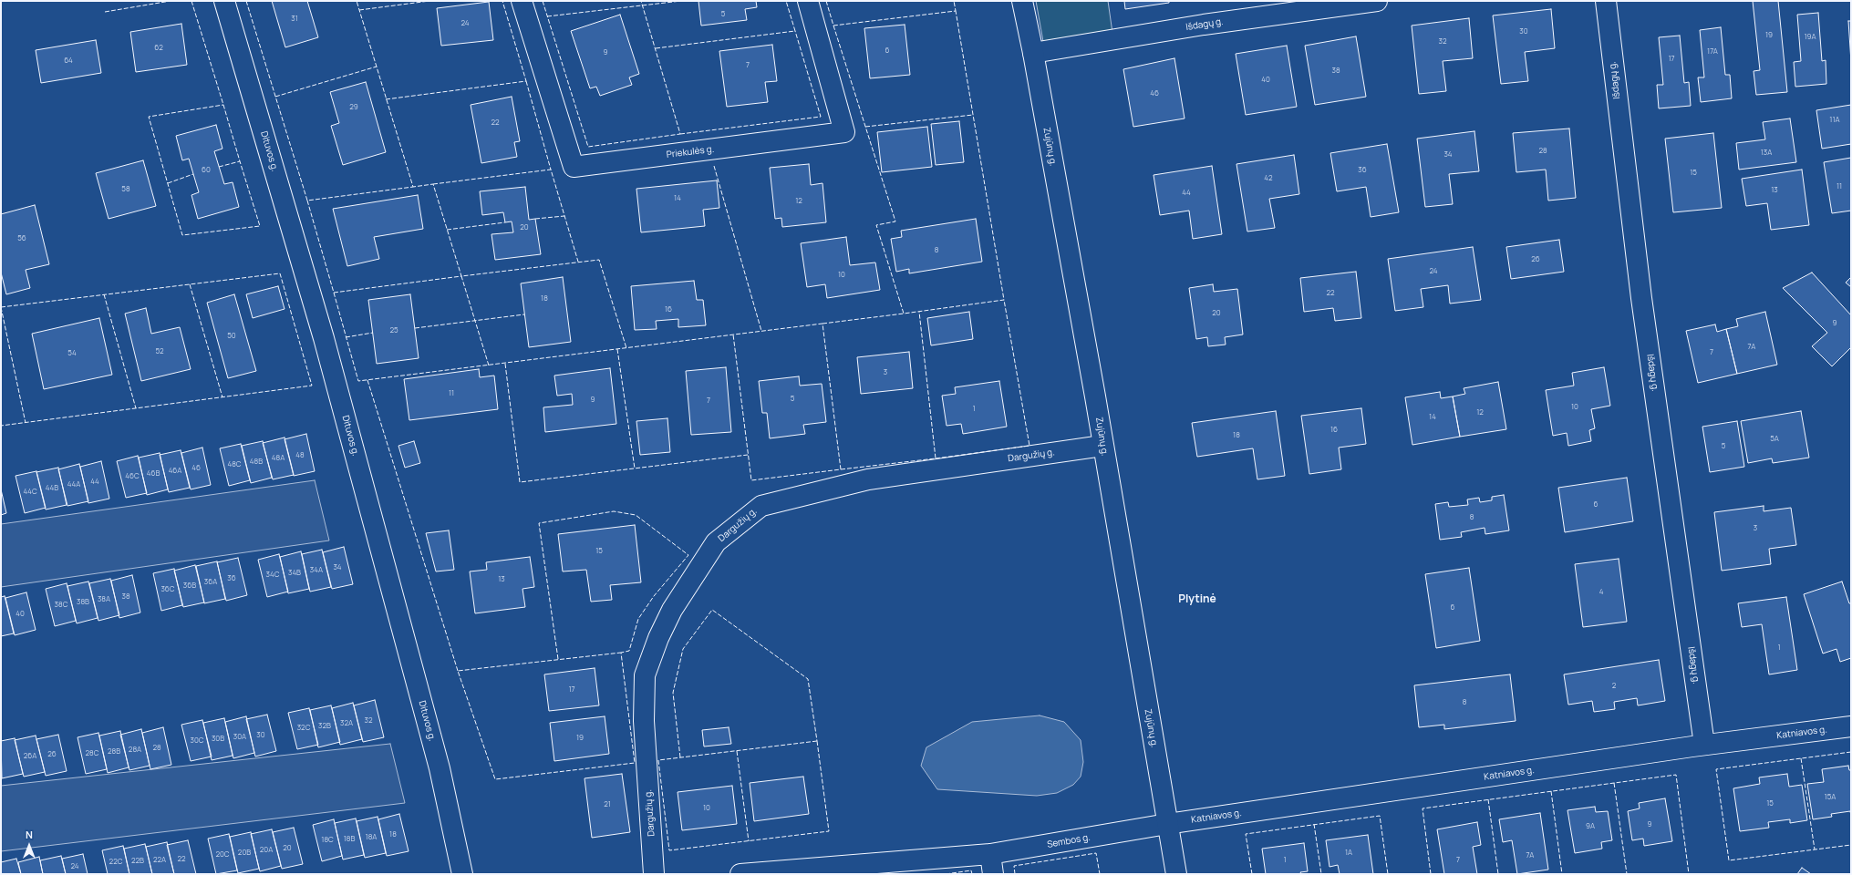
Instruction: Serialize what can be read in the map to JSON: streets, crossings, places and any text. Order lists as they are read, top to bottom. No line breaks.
{"streets":{"street":["Išdagų g.","Zujūnų g.","Dituvos g.","Priekulės g.","Dargužių g.","Katniavos g.","Sembos g."]},"crossings":[["Išdagų g.","Zujūnų g."],["Išdagų g.","Katniavos g."],["Zujūnų g.","Dargužių g."],["Zujūnų g.","Katniavos g."],["Zujūnų g.","Sembos g."],["Katniavos g.","Sembos g."]],"districts":["Plytinė"],"house_numbers":["5","31","24","30","19","19A","32","62","6","17A","9","17","64","7","38","40","46","29","11A","22","28","13A","34","60","36","15","42","11","58","13","44","14","12","20","56","8","26","24","10","22","18","16","20","9","25","50","7A","52","7","54","3","11","5","9","7","10","1","12","14","16","18","5A","5","48","48A","48B","48C","46","46A","46B","46C","44","44A","44B","44C","6","8","3","15","34","34A","34B","34C","36","13","36A","36B","36C","4","38","38A","38B","38C","6","40","1","2","17","8","32","32A","32B","32C","30","30A","19","30B","30C","28","28A","28B","28C","26","26A","15A","15","21","10","9","9A","18","18A","18B","18C","20","20A","20B","1A","20C","7A","22","22A","1","7","22B","22C","24"],"north":"top"}
